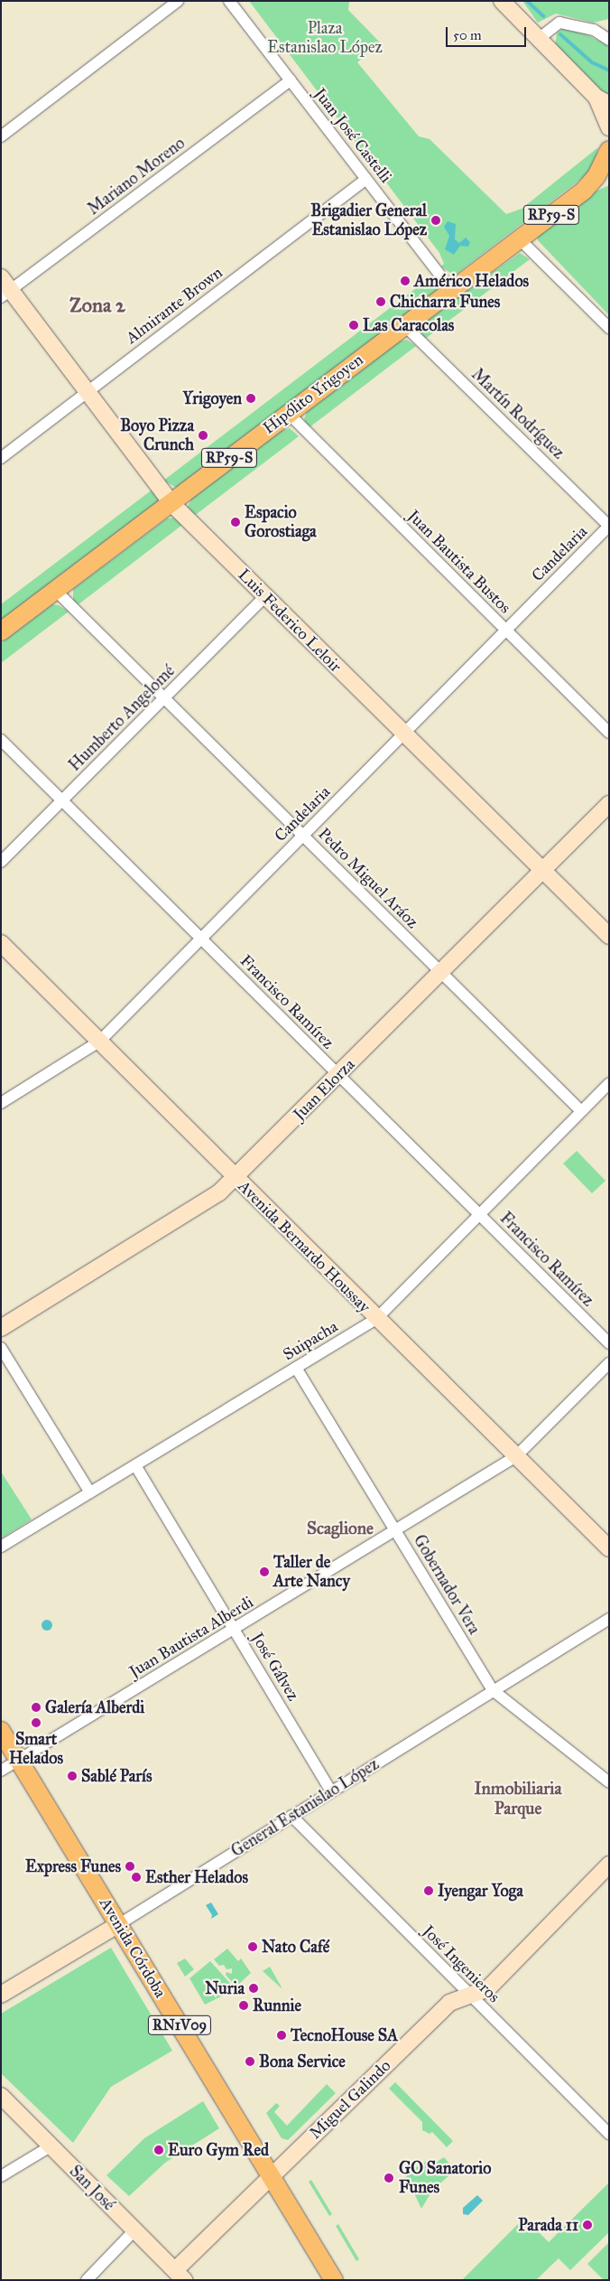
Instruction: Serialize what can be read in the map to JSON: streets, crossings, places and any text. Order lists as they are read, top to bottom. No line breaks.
{"streets":{"main road":["RP59-S","Hipólito Yrigoyen","Avenida Córdoba","RN1V09"],"street":["Juan José Castelli","Mariano Moreno","Almirante Brown","Martín Rodríguez","Candelaria","Juan Bautista Bustos","Luis Federico Leloir","Humberto Angelomé","Pedro Miguel Aráoz","Francisco Ramírez","Juan Elorza","Avenida Bernardo Houssay","Suipacha","Gobernador Vera","Juan Bautista Alberdi","José Gálvez","General Estanislao López","José Ingenieros","Miguel Galindo","San José"]},"crossings":[["Juan José Castelli","Mariano Moreno"],["Juan José Castelli","Almirante Brown"],["Juan José Castelli","Hipólito Yrigoyen"],["Mariano Moreno","Luis Federico Leloir"],["Almirante Brown","Luis Federico Leloir"],["Hipólito Yrigoyen","Martín Rodríguez"],["Hipólito Yrigoyen","Juan Bautista Bustos"],["Hipólito Yrigoyen","Luis Federico Leloir"],["Hipólito Yrigoyen","Pedro Miguel Aráoz"],["Martín Rodríguez","Candelaria"],["Candelaria","Juan Bautista Bustos"],["Candelaria","Luis Federico Leloir"],["Candelaria","Pedro Miguel Aráoz"],["Candelaria","Francisco Ramírez"],["Candelaria","Avenida Bernardo Houssay"],["Luis Federico Leloir","Humberto Angelomé"],["Luis Federico Leloir","Juan Elorza"],["Humberto Angelomé","Pedro Miguel Aráoz"],["Humberto Angelomé","Francisco Ramírez"],["Pedro Miguel Aráoz","Juan Elorza"],["Pedro Miguel Aráoz","Suipacha"],["Francisco Ramírez","Juan Elorza"],["Francisco Ramírez","Suipacha"],["Juan Elorza","Avenida Bernardo Houssay"],["Avenida Bernardo Houssay","Suipacha"],["Avenida Bernardo Houssay","Juan Bautista Alberdi"],["Suipacha","Gobernador Vera"],["Suipacha","José Gálvez"],["Gobernador Vera","Juan Bautista Alberdi"],["Gobernador Vera","General Estanislao López"],["Juan Bautista Alberdi","José Gálvez"],["Juan Bautista Alberdi","Avenida Córdoba"],["José Gálvez","General Estanislao López"],["General Estanislao López","Avenida Córdoba"],["General Estanislao López","José Ingenieros"],["Avenida Córdoba","Miguel Galindo"],["José Ingenieros","Miguel Galindo"],["Miguel Galindo","San José"]],"districts":["Zona 2","Scaglione","Inmobiliaria Parque"],"parks":["Plaza Estanislao López"],"places":["Brigadier General Estanislao López","Américo Helados","Chicharra Funes","Las Caracolas","Yrigoyen","Boyo Pizza Crunch","Espacio Gorostiaga","Taller de Arte Nancy","Galería Alberdi","Smart Helados","Sablé París","Express Funes","Esther Helados","Iyengar Yoga","Nato Café","Nuria","Runnie","TecnoHouse SA","Bona Service","Euro Gym Red","GO Sanatorio Funes","Parada 11"],"scale_bar":"50 m"}
